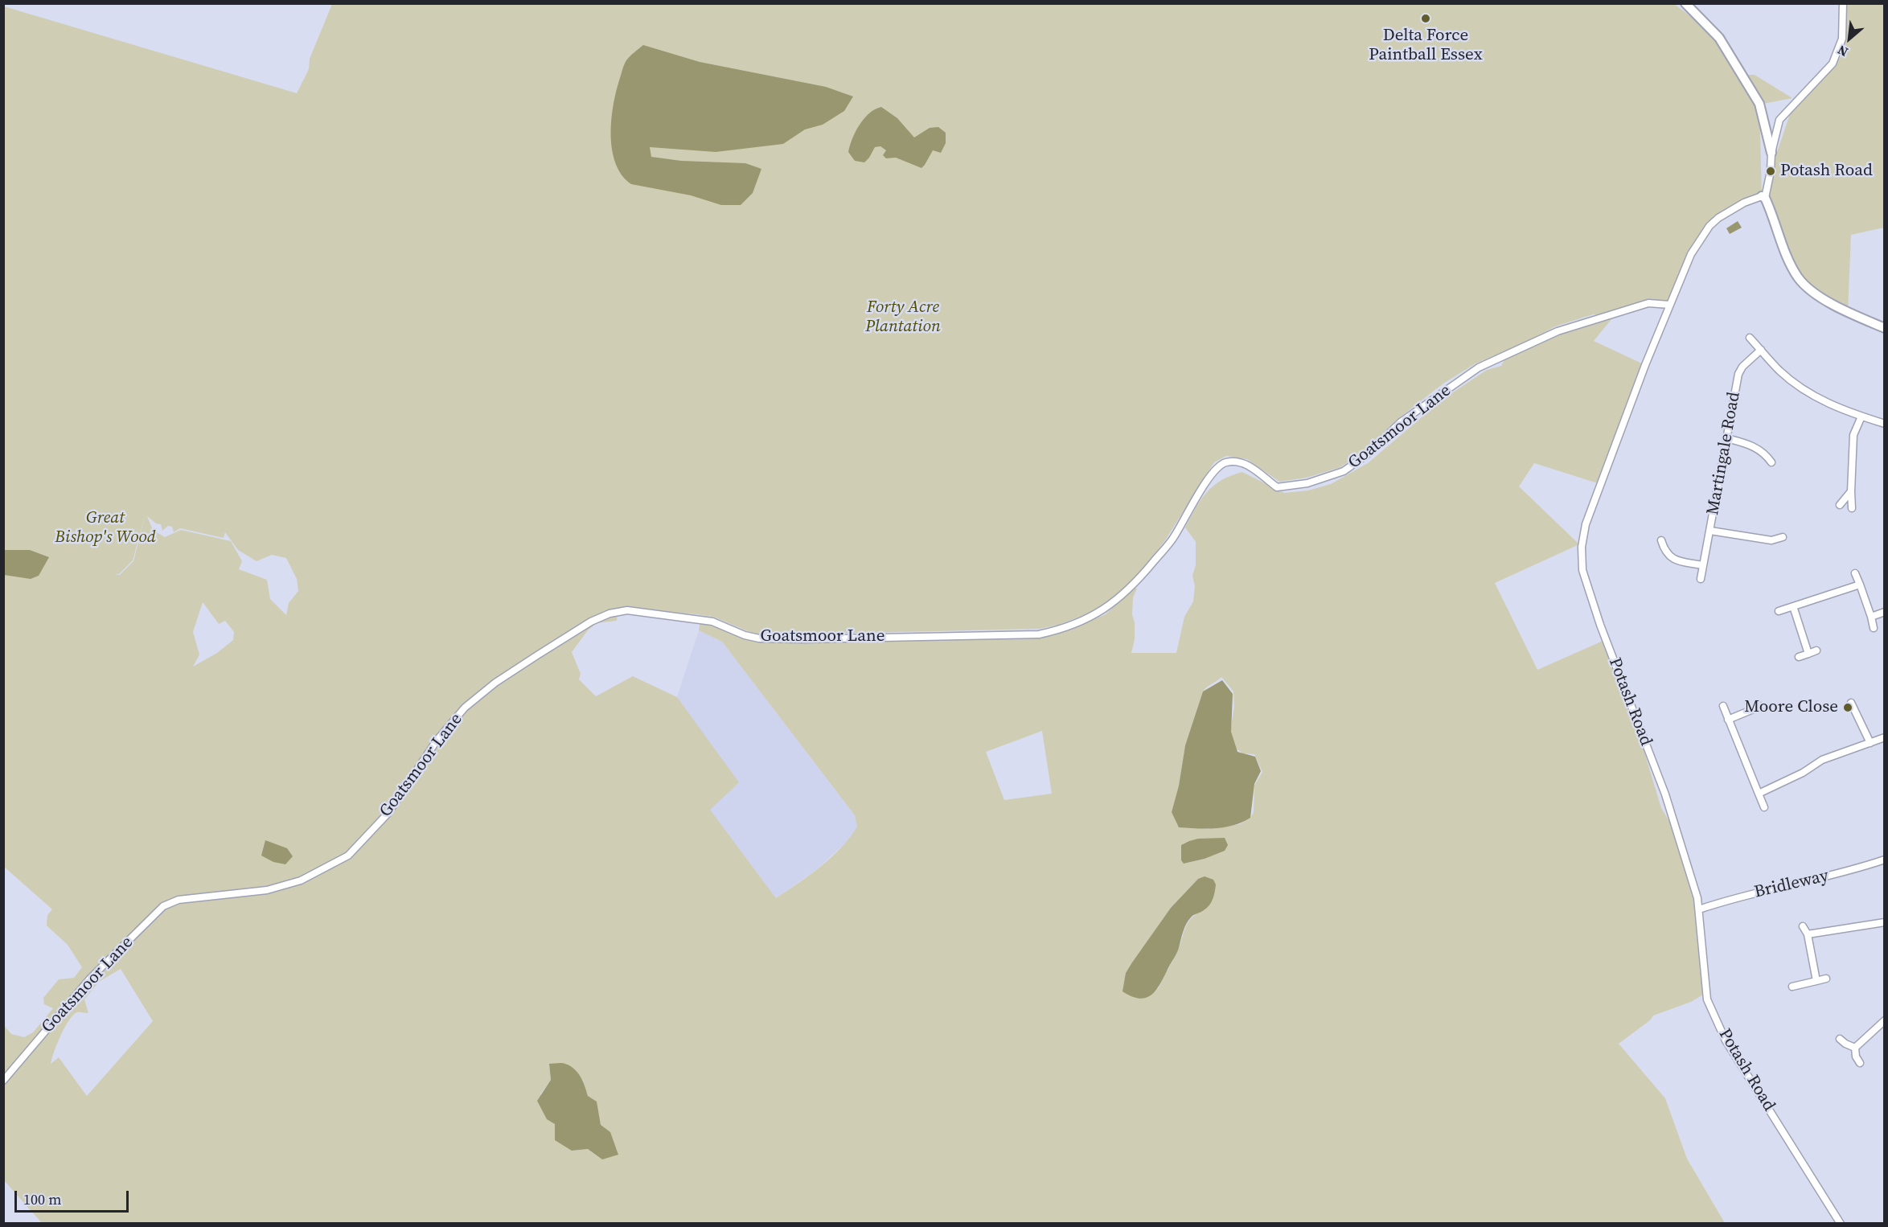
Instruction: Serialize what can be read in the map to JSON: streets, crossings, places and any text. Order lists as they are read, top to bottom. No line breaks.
{"streets":{"street":["Goatsmoor Lane","Martingale Road","Potash Road","Bridleway"]},"crossings":[["Goatsmoor Lane","Potash Road"],["Potash Road","Bridleway"]],"parks":["Forty Acre Plantation","Great Bishop's Wood"],"places":["Delta Force Paintball Essex","Potash Road","Moore Close"],"scale_bar":"100 m","north":"bottom left"}
